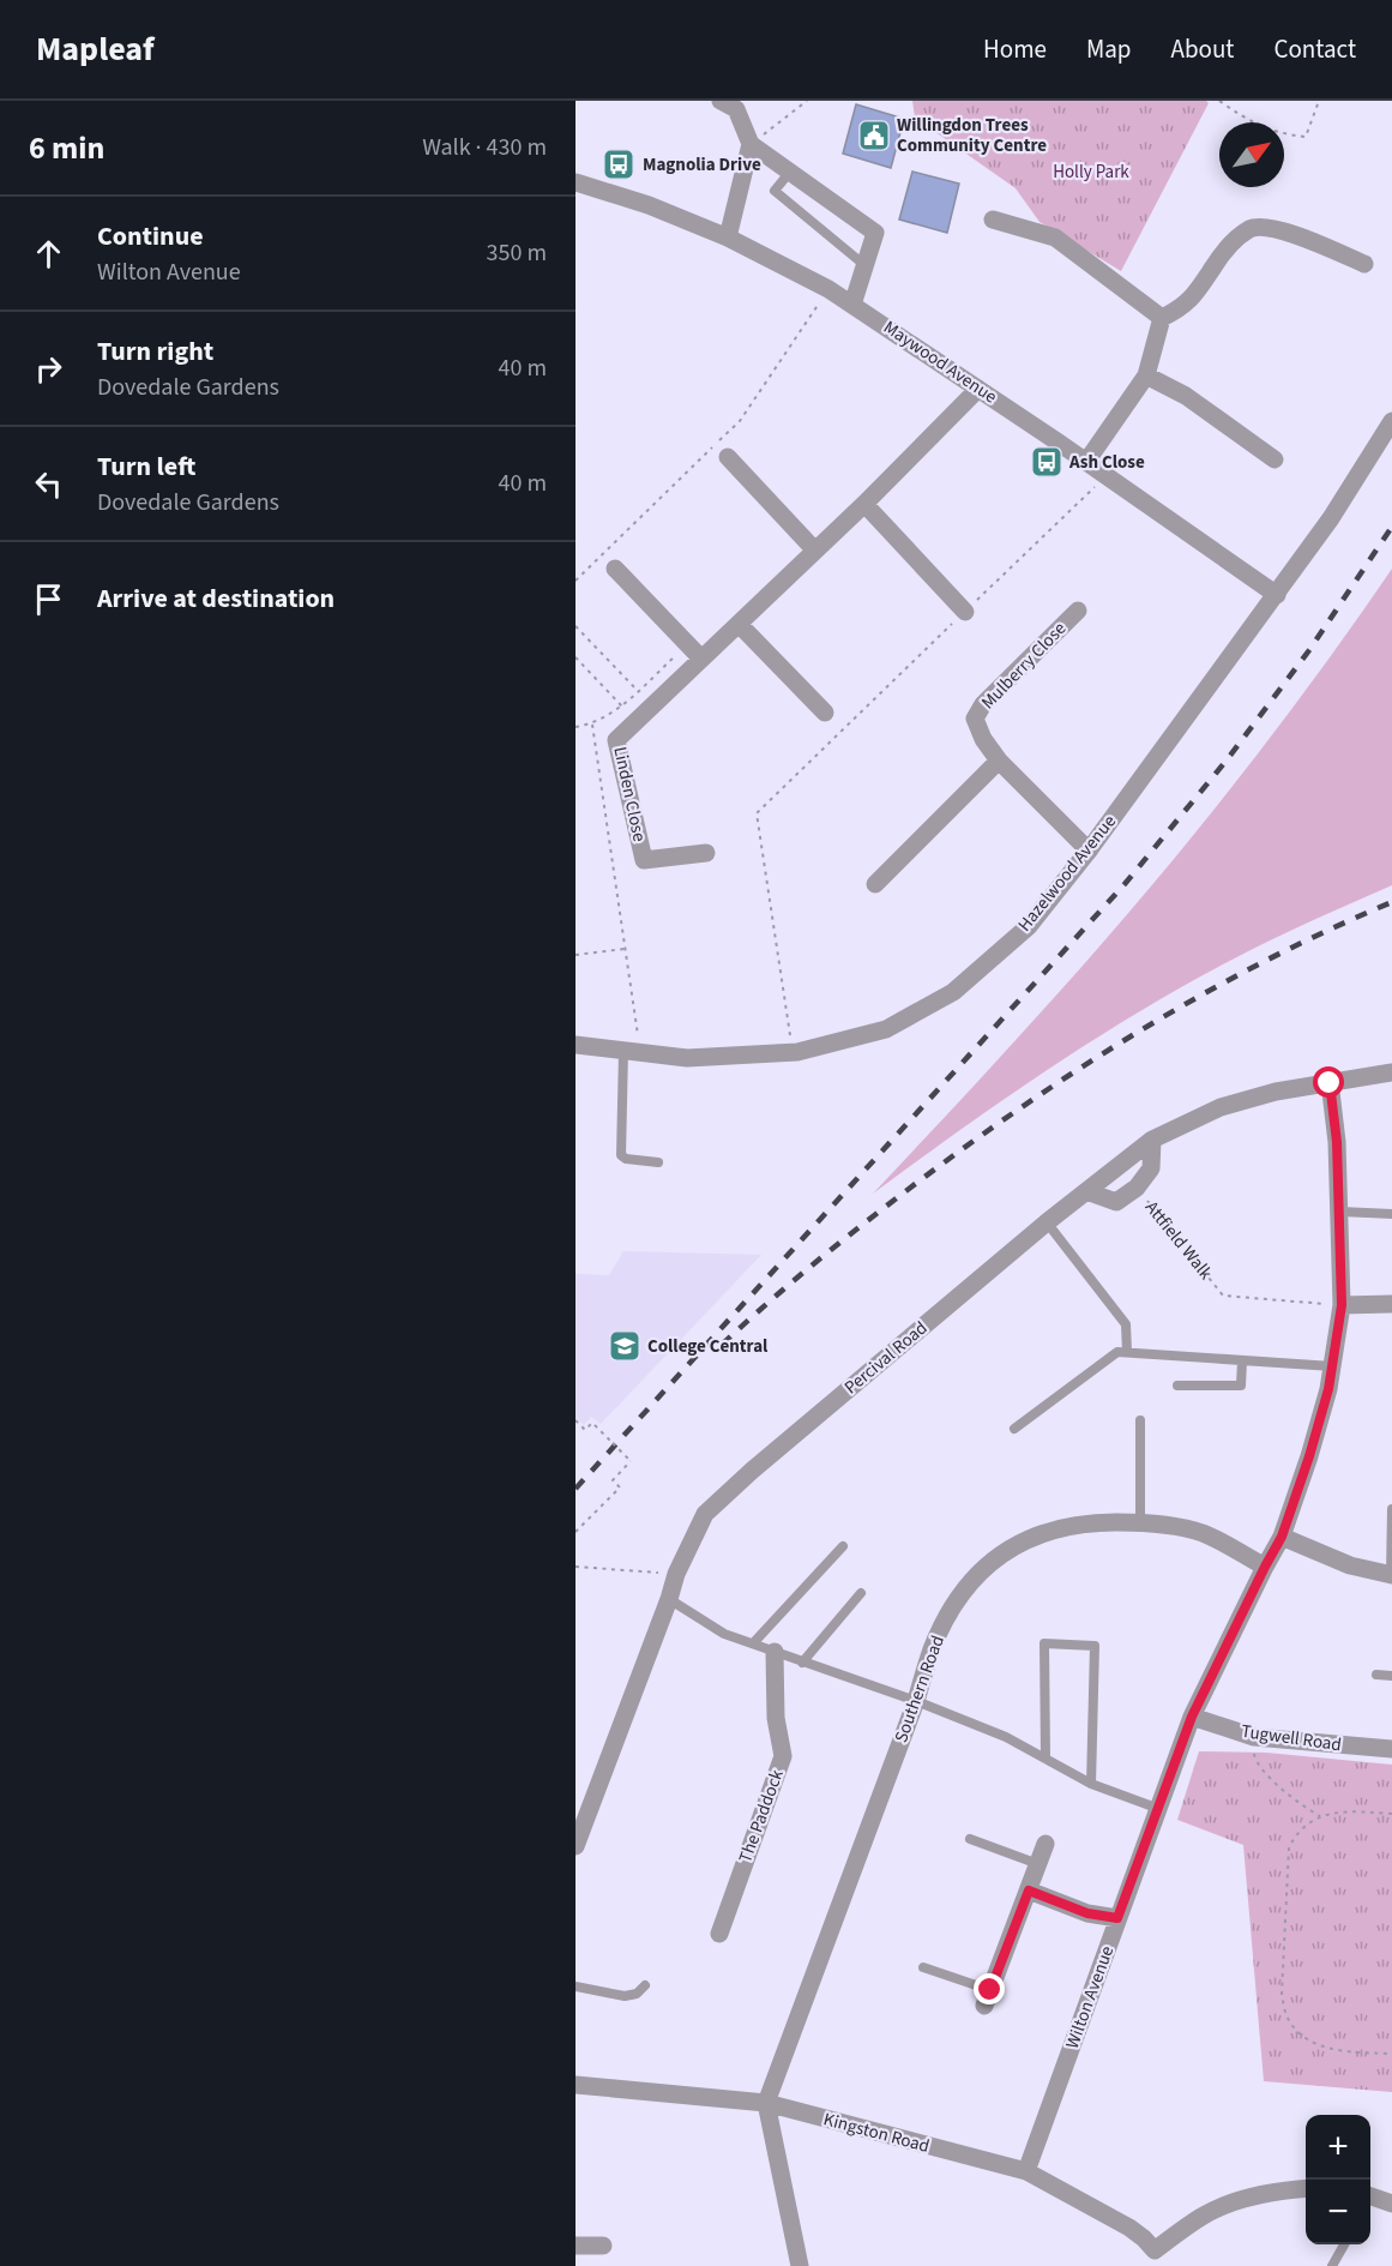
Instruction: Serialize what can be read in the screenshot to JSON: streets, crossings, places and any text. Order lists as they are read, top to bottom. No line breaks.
{"streets":{"street":["Maywood Avenue","Mulberry Close","Linden Close","Hazelwood Avenue","Percival Road","Southern Road","Tugwell Road","The Paddock","Wilton Avenue","Kingston Road"],"path":["Attfield Walk"]},"crossings":[["Maywood Avenue","Linden Close"],["Maywood Avenue","Hazelwood Avenue"],["Mulberry Close","Hazelwood Avenue"],["Attfield Walk","Wilton Avenue"],["Percival Road","Wilton Avenue"],["Southern Road","Wilton Avenue"],["Southern Road","Kingston Road"],["Tugwell Road","Wilton Avenue"],["Wilton Avenue","Kingston Road"]],"parks":["Holly Park"],"places":{"public building":["Willingdon Trees Community Centre"],"bus stop":["Magnolia Drive","Ash Close"],"school or university":["College Central"]},"north":"top right","page":{"header":"Mapleaf","nav":["Home","Map","About","Contact"],"heading":["6 min","Walk · 430 m"],"list":[["Continue","Wilton Avenue","350 m"],["Turn right","Dovedale Gardens","40 m"],["Turn left","Dovedale Gardens","40 m"],"Arrive at destination"],"map_buttons":["+","−"]}}
